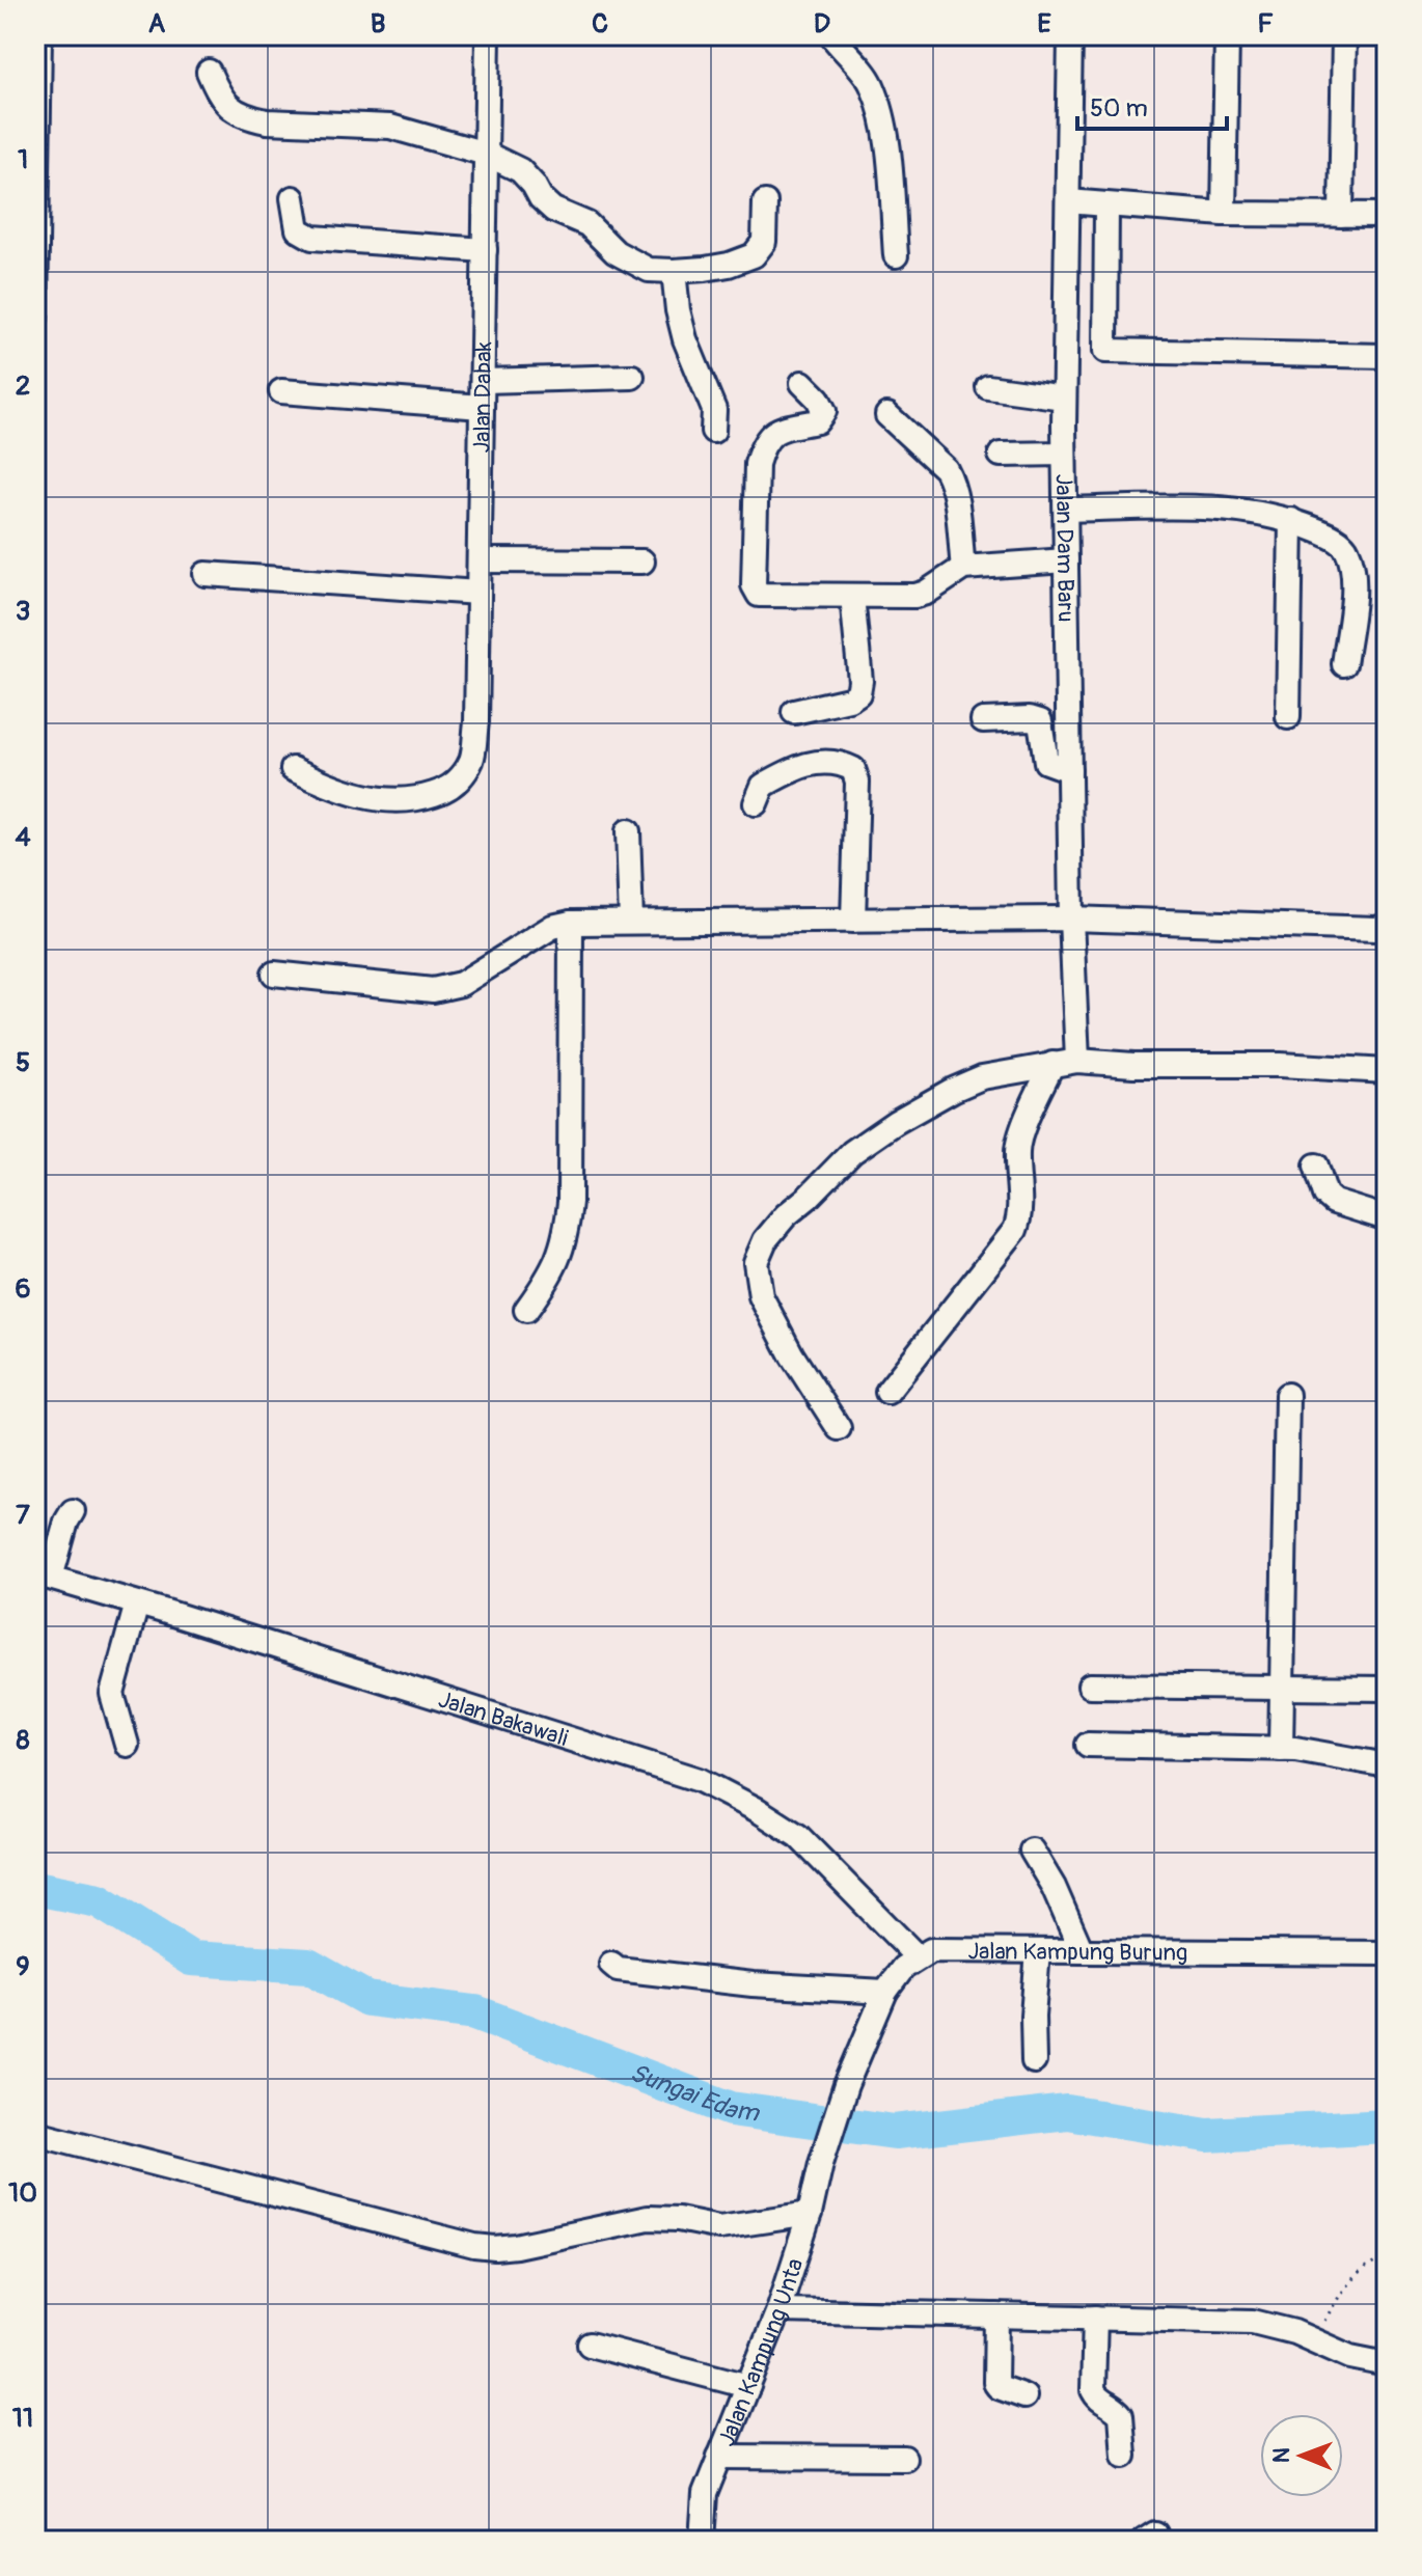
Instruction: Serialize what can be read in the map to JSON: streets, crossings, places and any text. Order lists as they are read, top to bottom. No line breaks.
{"streets":{"street":["Jalan Dabak","Jalan Dam Baru","Jalan Bakawali","Jalan Kampung Burung","Jalan Kampung Unta"]},"crossings":[["Jalan Bakawali","Jalan Kampung Burung"]],"water":["Sungai Edam"],"scale_bar":"50 m","north":"left","grid":{"columns":["A","B","C","D","E","F"],"rows":["1","2","3","4","5","6","7","8","9","10","11"]}}
